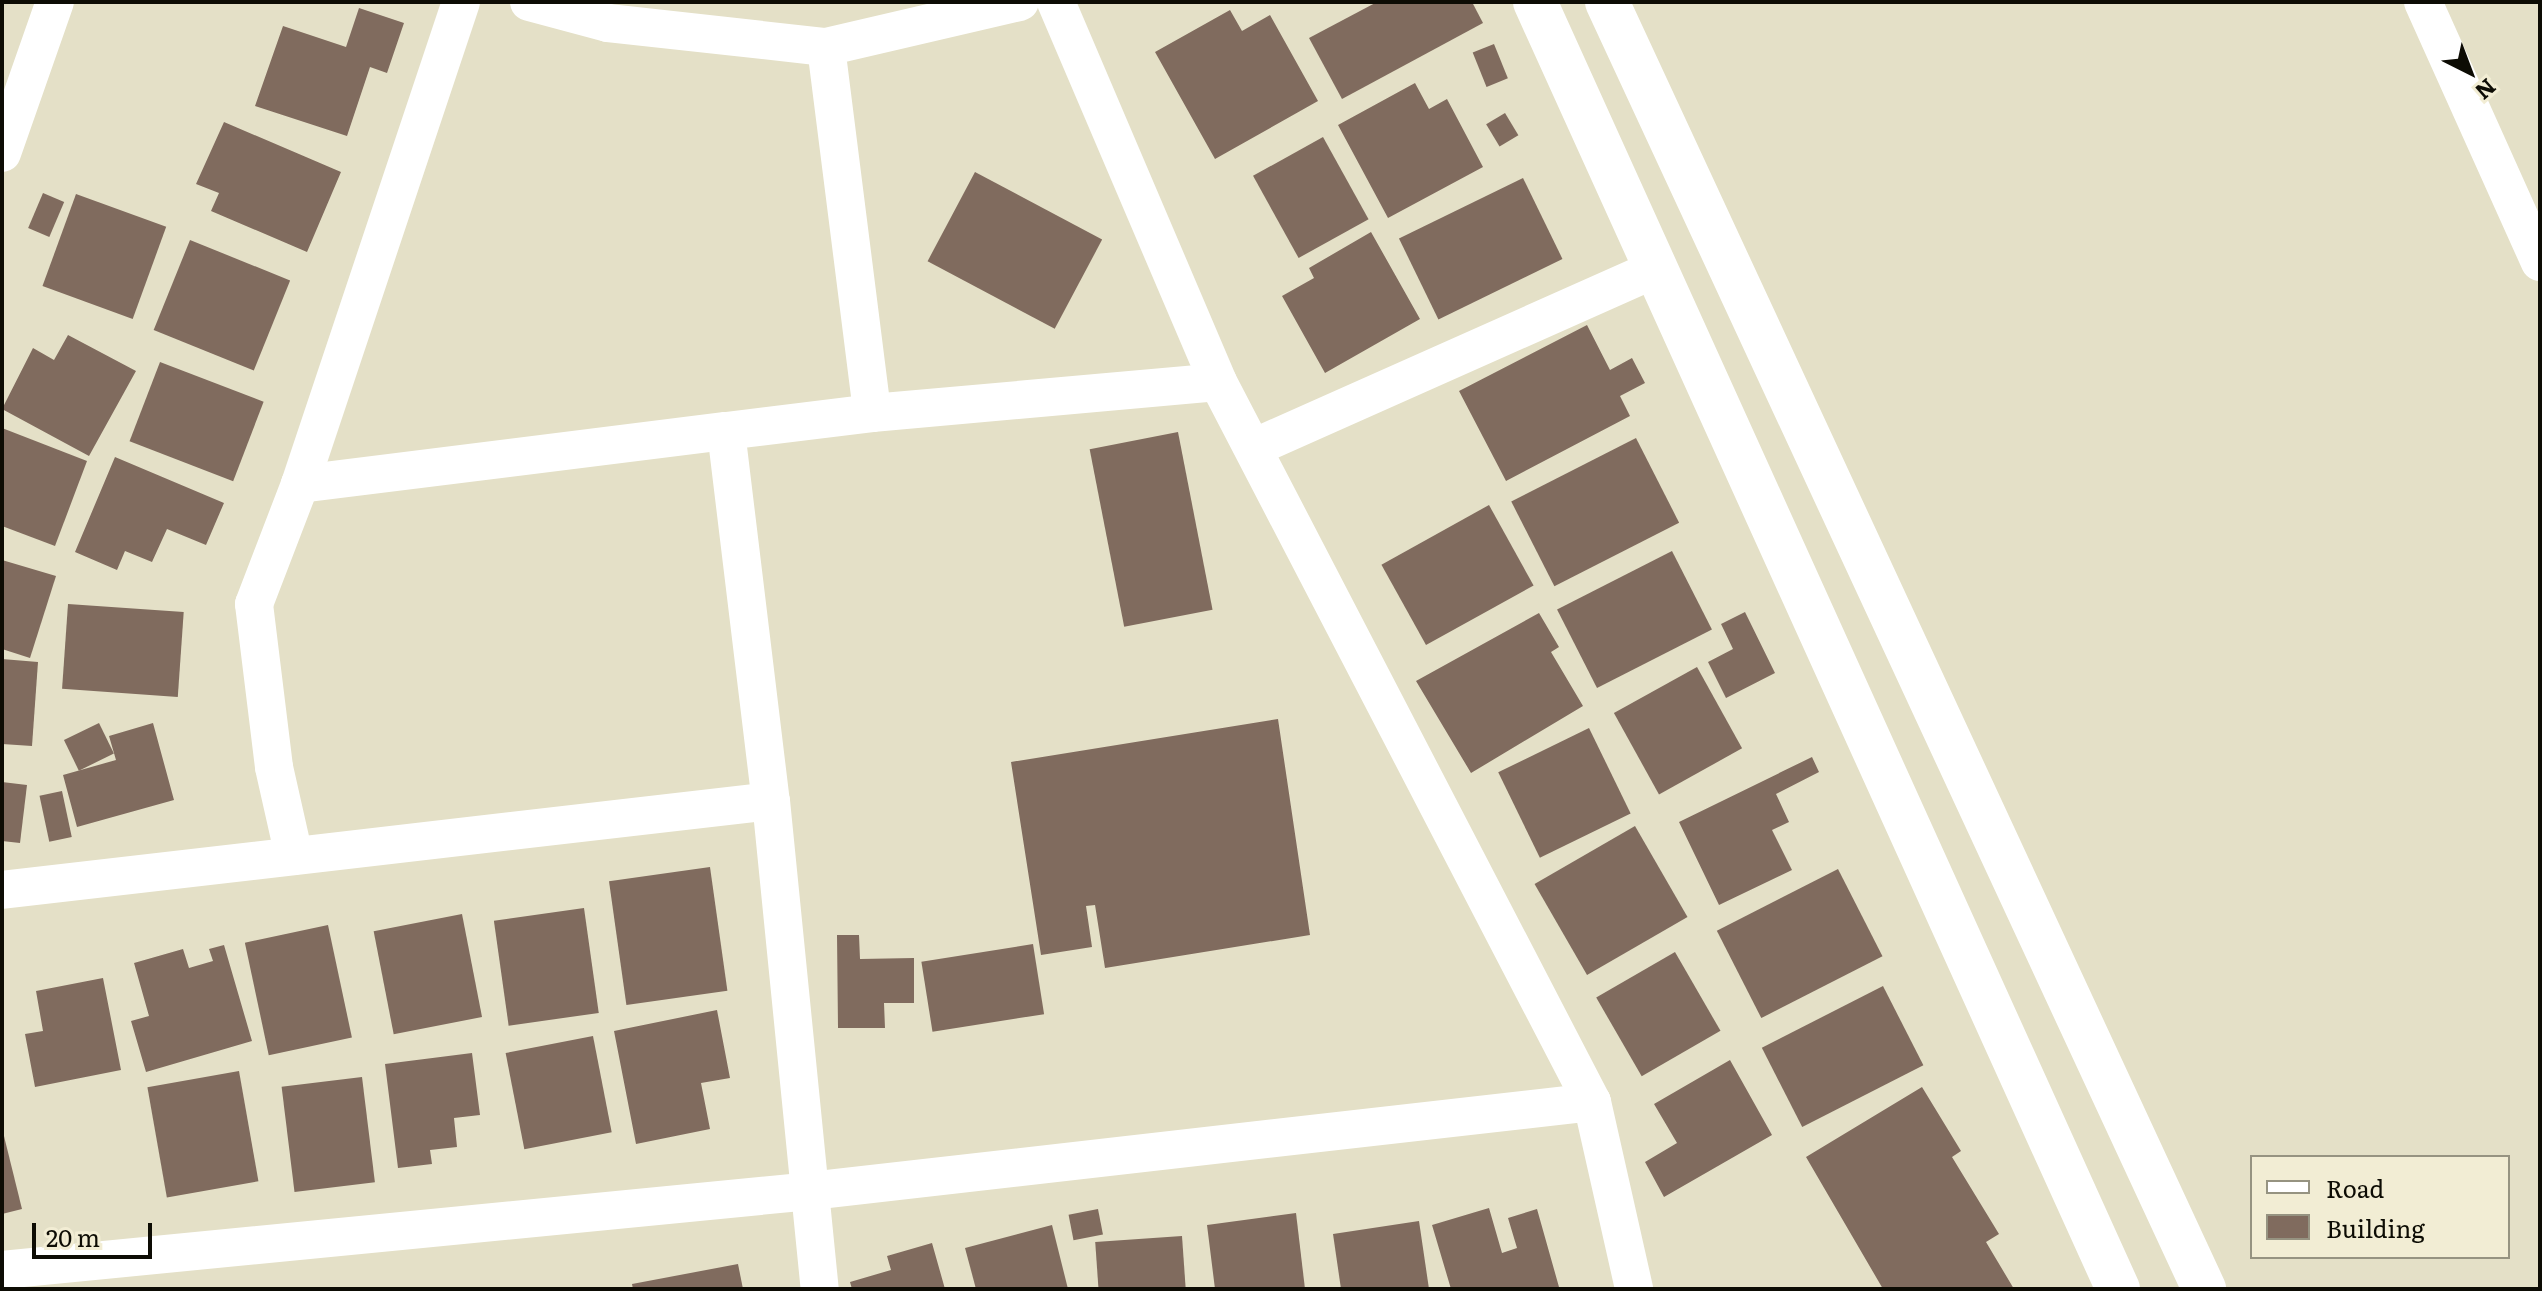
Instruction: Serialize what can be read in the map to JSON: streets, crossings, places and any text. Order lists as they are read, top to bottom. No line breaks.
{"legend":["Road","Building"],"scale_bar":"20 m","north":"bottom right"}
